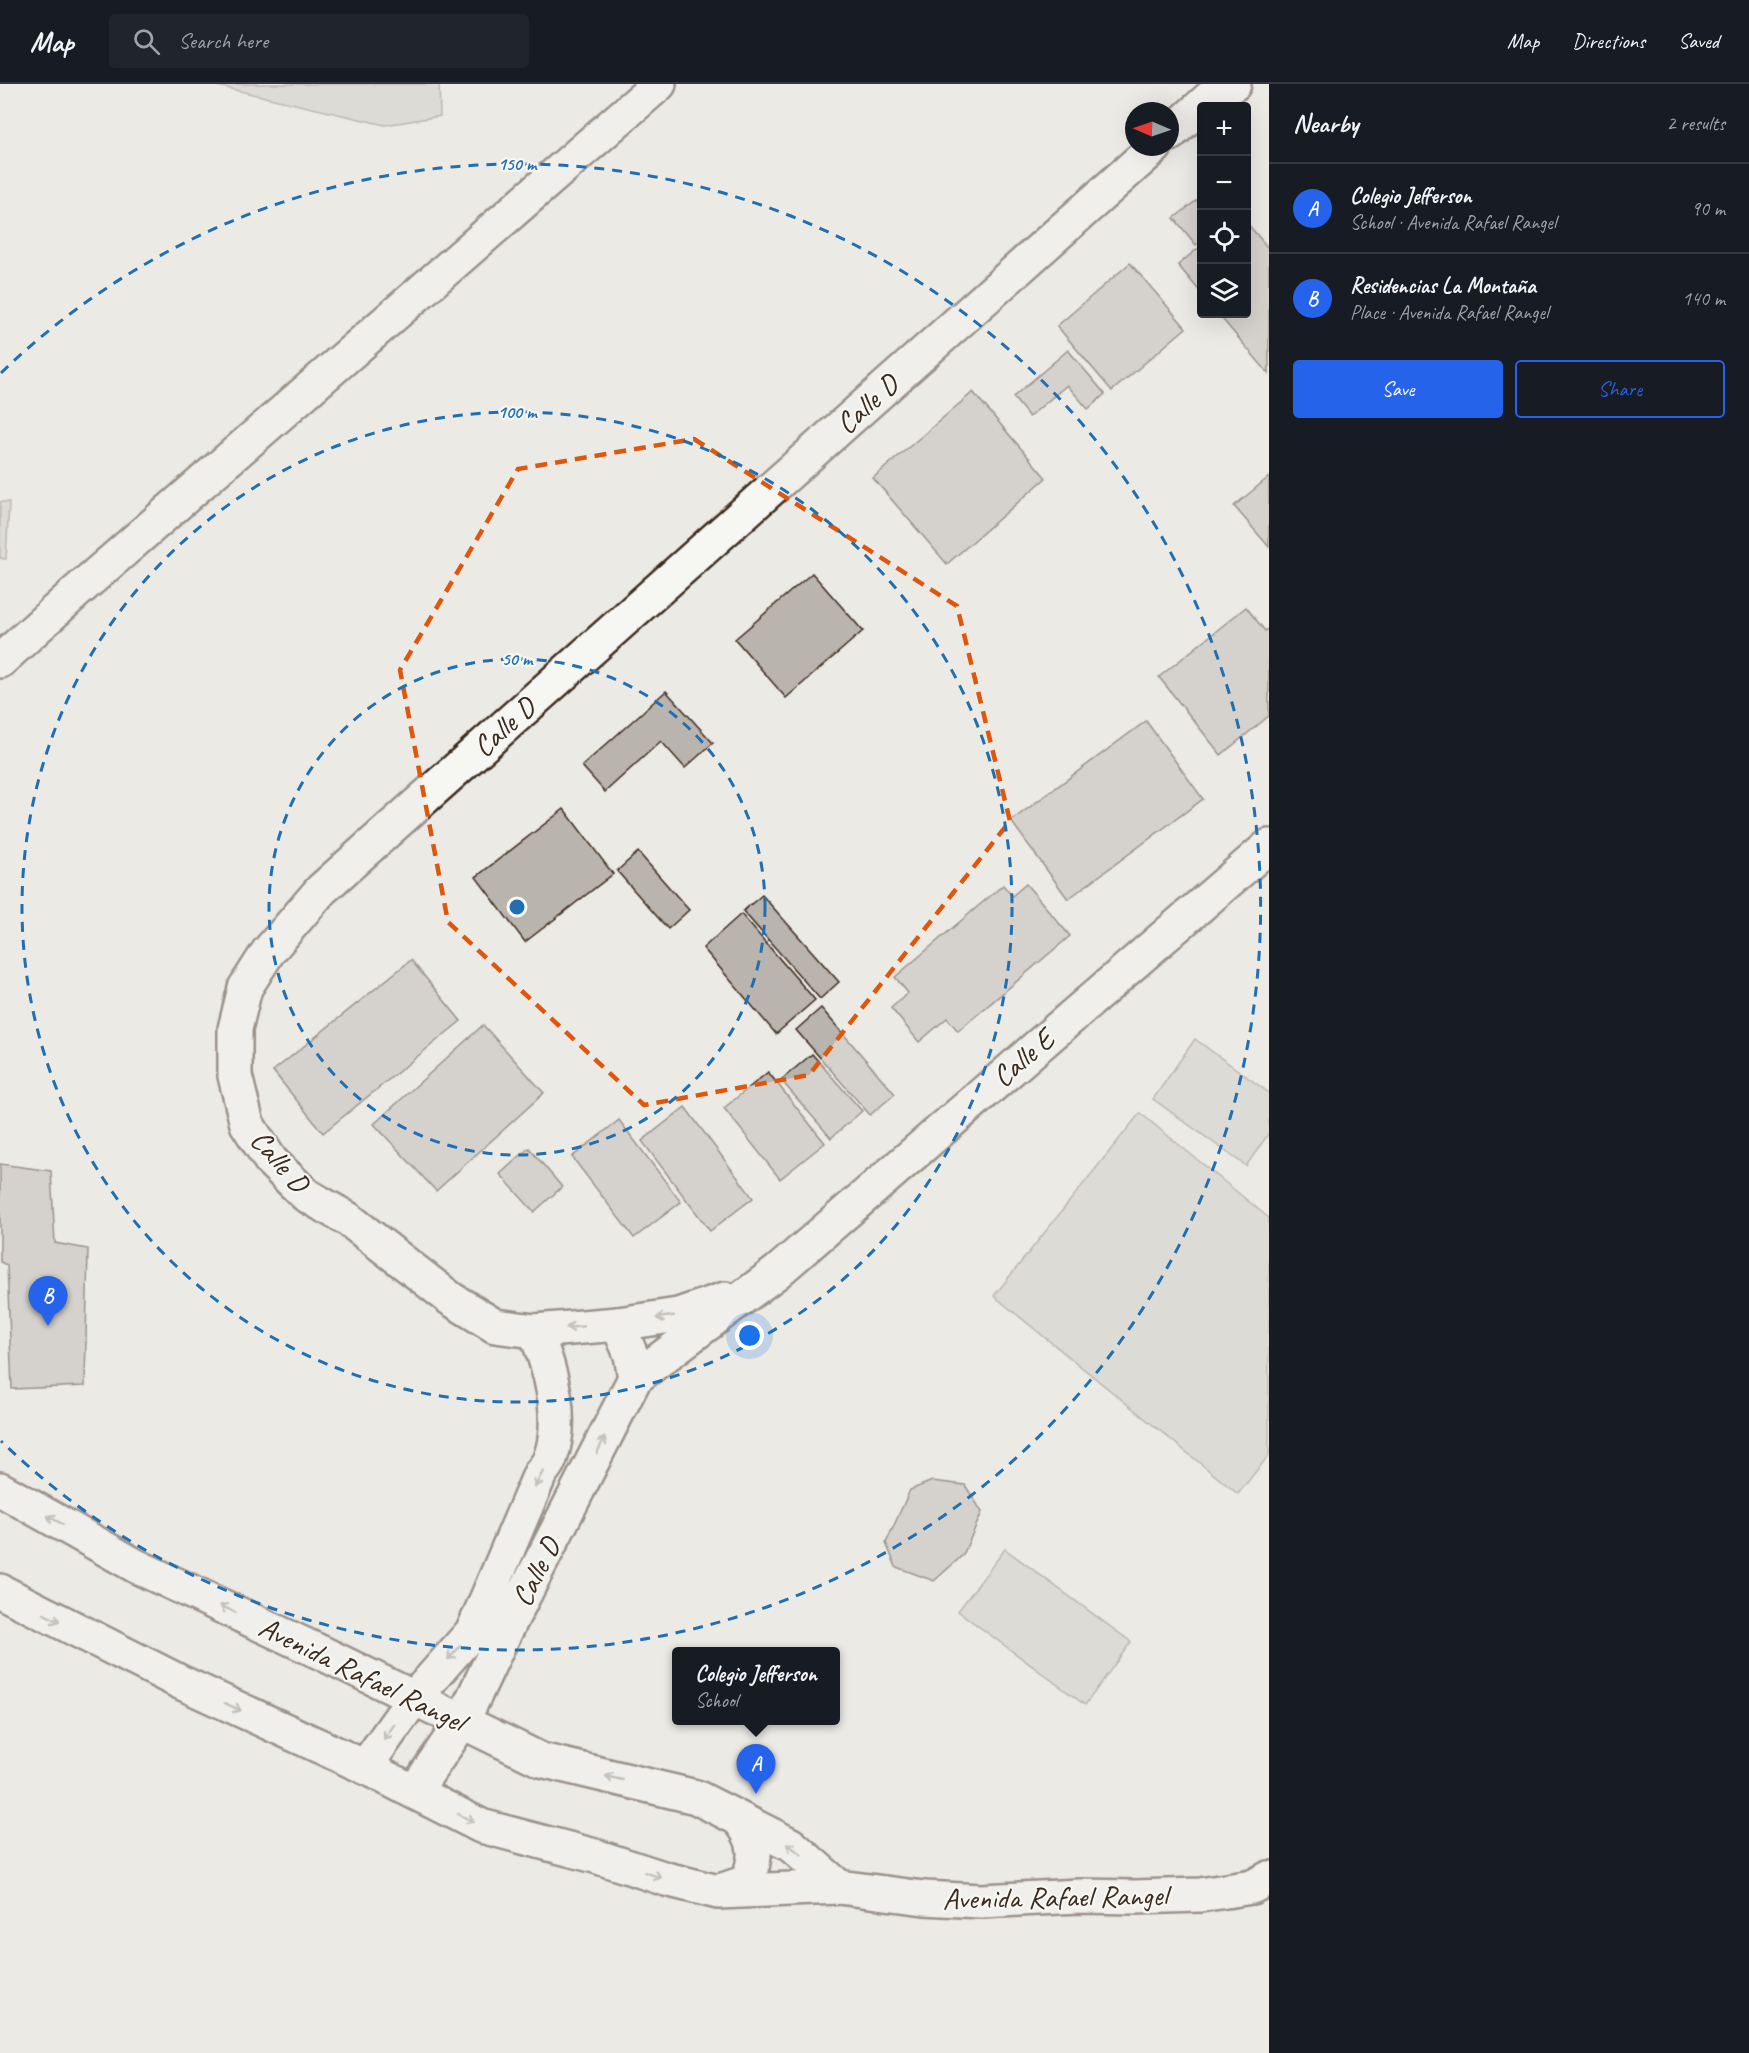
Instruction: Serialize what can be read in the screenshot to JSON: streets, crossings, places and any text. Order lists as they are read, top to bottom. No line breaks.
{"streets":{"street":["Calle D","Calle E","Avenida Rafael Rangel"]},"crossings":[["Calle D","Calle E"],["Calle D","Avenida Rafael Rangel"]],"north":"left","page":{"header":"Map","search":"Search here","nav":["Map","Directions","Saved"],"heading":["Nearby","2 results"],"map_buttons":["+","−"],"list":[{"mark":"A","name":"Colegio Jefferson","note":"School · Avenida Rafael Rangel","value":"90 m"},{"mark":"B","name":"Residencias La Montaña","note":"Place · Avenida Rafael Rangel","value":"140 m"}],"buttons":["Save","Share"],"pins":["B","A"],"popup":["Colegio Jefferson","School"]},"rings":["150 m","100 m","50 m"]}
